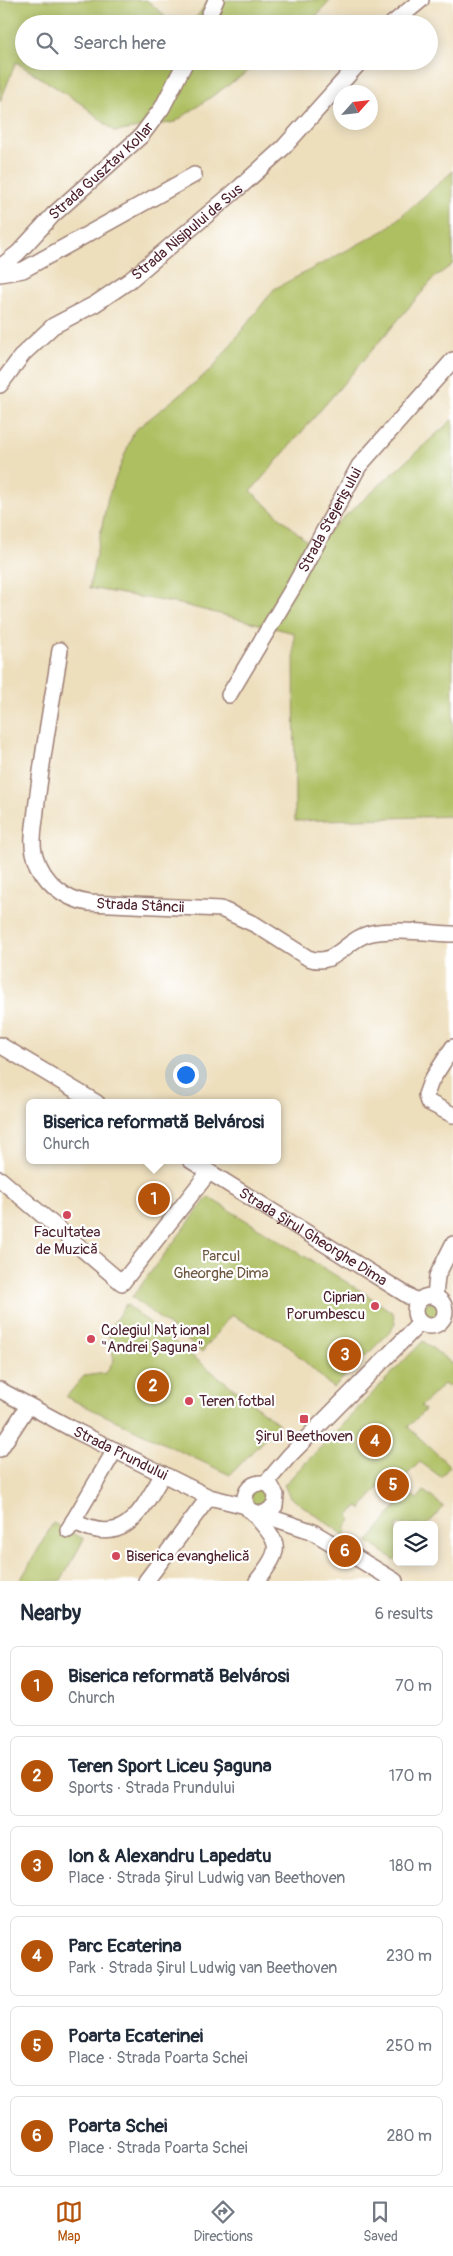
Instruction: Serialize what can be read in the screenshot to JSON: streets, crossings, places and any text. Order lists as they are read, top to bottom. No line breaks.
{"streets":{"street":["Strada Gusztav Kollar","Strada Nisipului de Sus","Strada Stejerișului","Strada Stâncii","Strada Șirul Gheorghe Dima","Strada Prundului"]},"parks":["Parcul Gheorghe Dima"],"places":{"other":["Facultatea de Muzică","Ciprian Porumbescu","Colegiul Național \"Andrei Șaguna\"","Teren fotbal","Biserica evanghelică"],"transit":["Șirul Beethoven"]},"north":"top right","page":{"search":"Search here","popup":["Biserica reformată Belvárosi","Church"],"pins":["1","3","2","4","5","6"],"heading":["Nearby","6 results"],"list":[{"mark":"1","name":"Biserica reformată Belvárosi","note":"Church","value":"70 m"},{"mark":"2","name":"Teren Sport Liceu Șaguna","note":"Sports · Strada Prundului","value":"170 m"},{"mark":"3","name":"Ion & Alexandru Lapedatu","note":"Place · Strada Șirul Ludwig van Beethoven","value":"180 m"},{"mark":"4","name":"Parc Ecaterina","note":"Park · Strada Șirul Ludwig van Beethoven","value":"230 m"},{"mark":"5","name":"Poarta Ecaterinei","note":"Place · Strada Poarta Schei","value":"250 m"},{"mark":"6","name":"Poarta Schei","note":"Place · Strada Poarta Schei","value":"280 m"}],"nav":["Map","Directions","Saved"]}}
